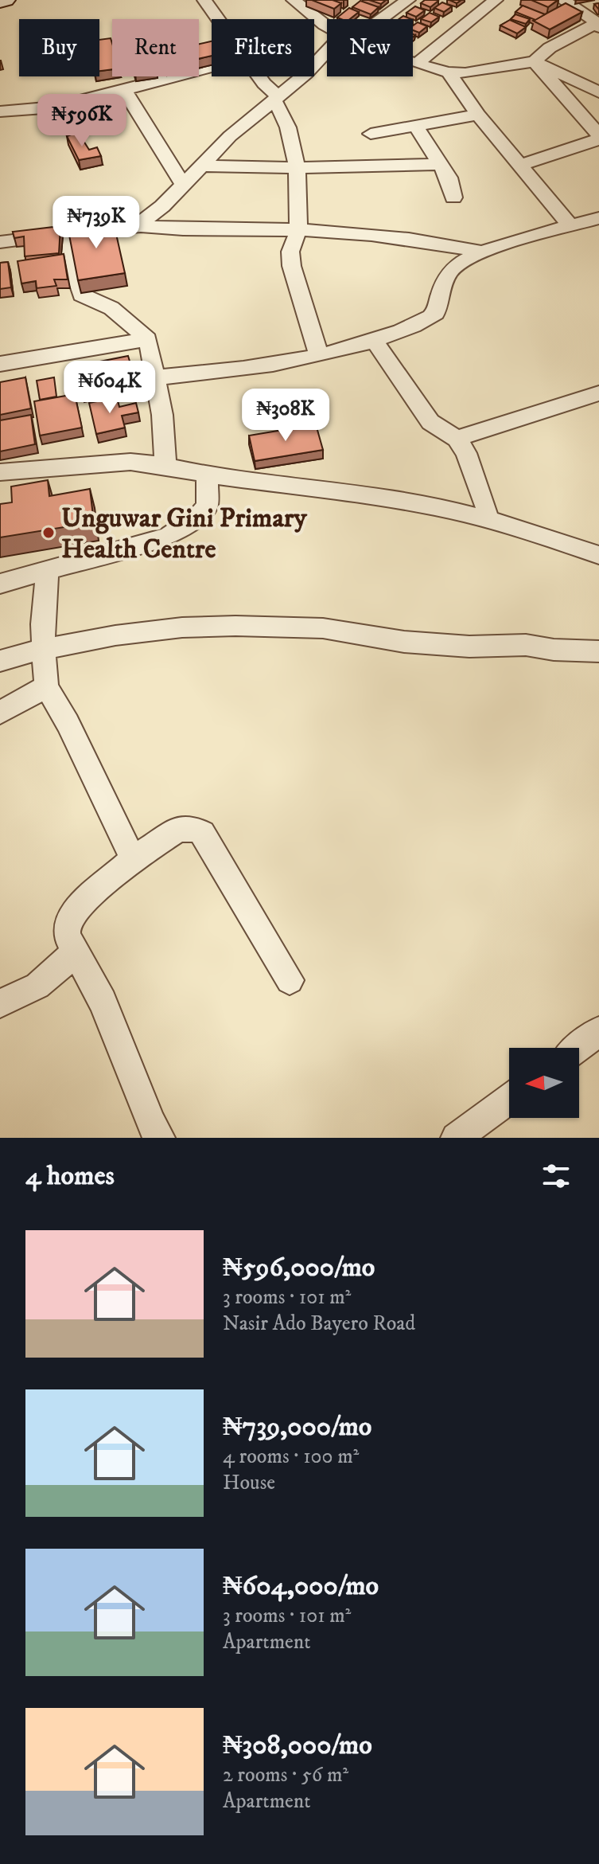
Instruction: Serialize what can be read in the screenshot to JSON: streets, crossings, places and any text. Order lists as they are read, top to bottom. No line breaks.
{"places":["Unguwar Gini Primary Health Centre"],"north":"left","page":{"chip":["Buy","Rent","Filters","New"],"price":["₦596K","₦739K","₦604K","₦308K"],"heading":"4 homes","list":[{"name":"₦596,000/mo","note":"3 rooms · 101 m² · Nasir Ado Bayero Road"},{"name":"₦739,000/mo","note":"4 rooms · 100 m² · House"},{"name":"₦604,000/mo","note":"3 rooms · 101 m² · Apartment"},{"name":"₦308,000/mo","note":"2 rooms · 56 m² · Apartment"}]}}
